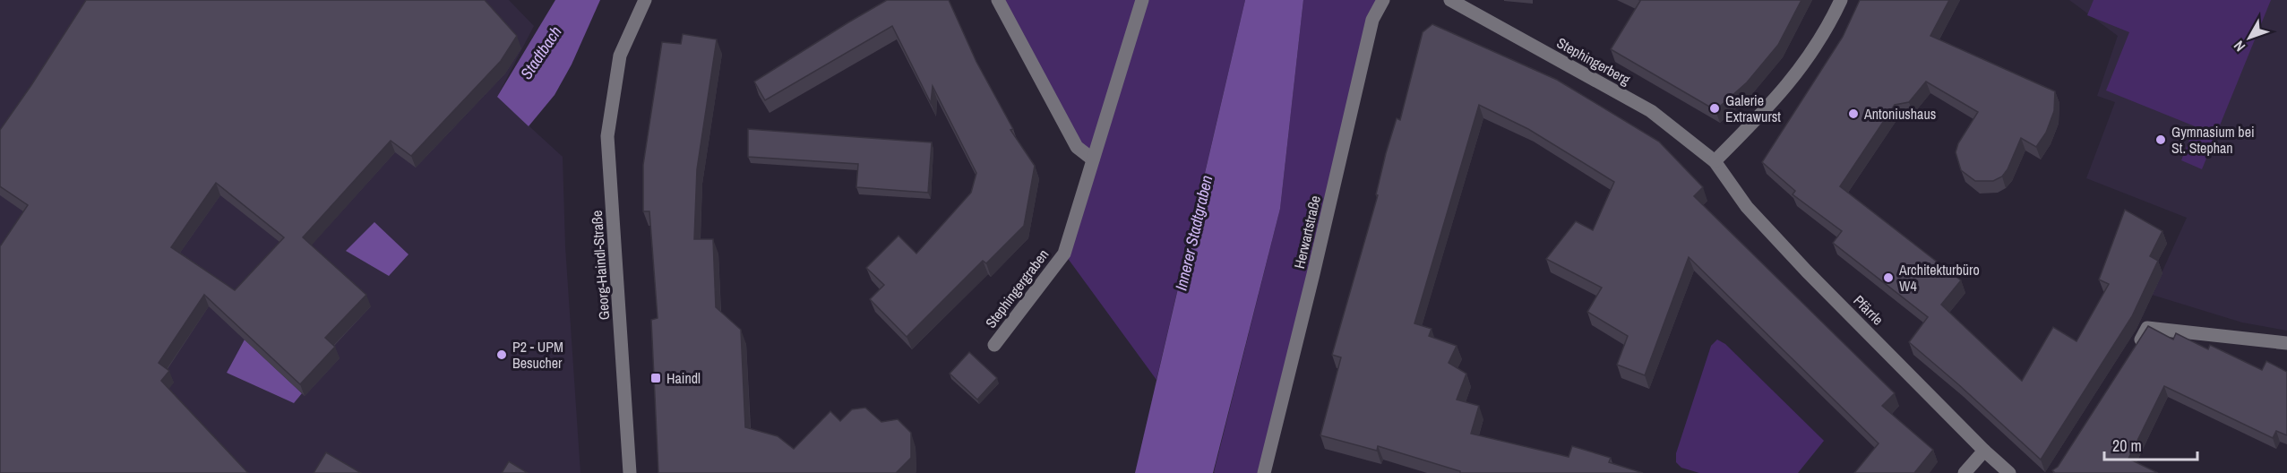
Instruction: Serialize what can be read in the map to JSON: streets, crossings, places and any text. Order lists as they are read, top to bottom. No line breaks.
{"streets":{"street":["Stephingerberg","Herwartstraße","Georg-Haindl-Straße","Stephingergraben","Pfärrle"]},"crossings":[["Stephingerberg","Pfärrle"]],"water":["Stadtbach","Innerer Stadtgraben"],"places":{"other":["Galerie Extrawurst","Antoniushaus","Gymnasium bei St. Stephan","Architekturbüro W4","P2 - UPM Besucher"],"transit":["Haindl"]},"scale_bar":"20 m","north":"bottom left"}
